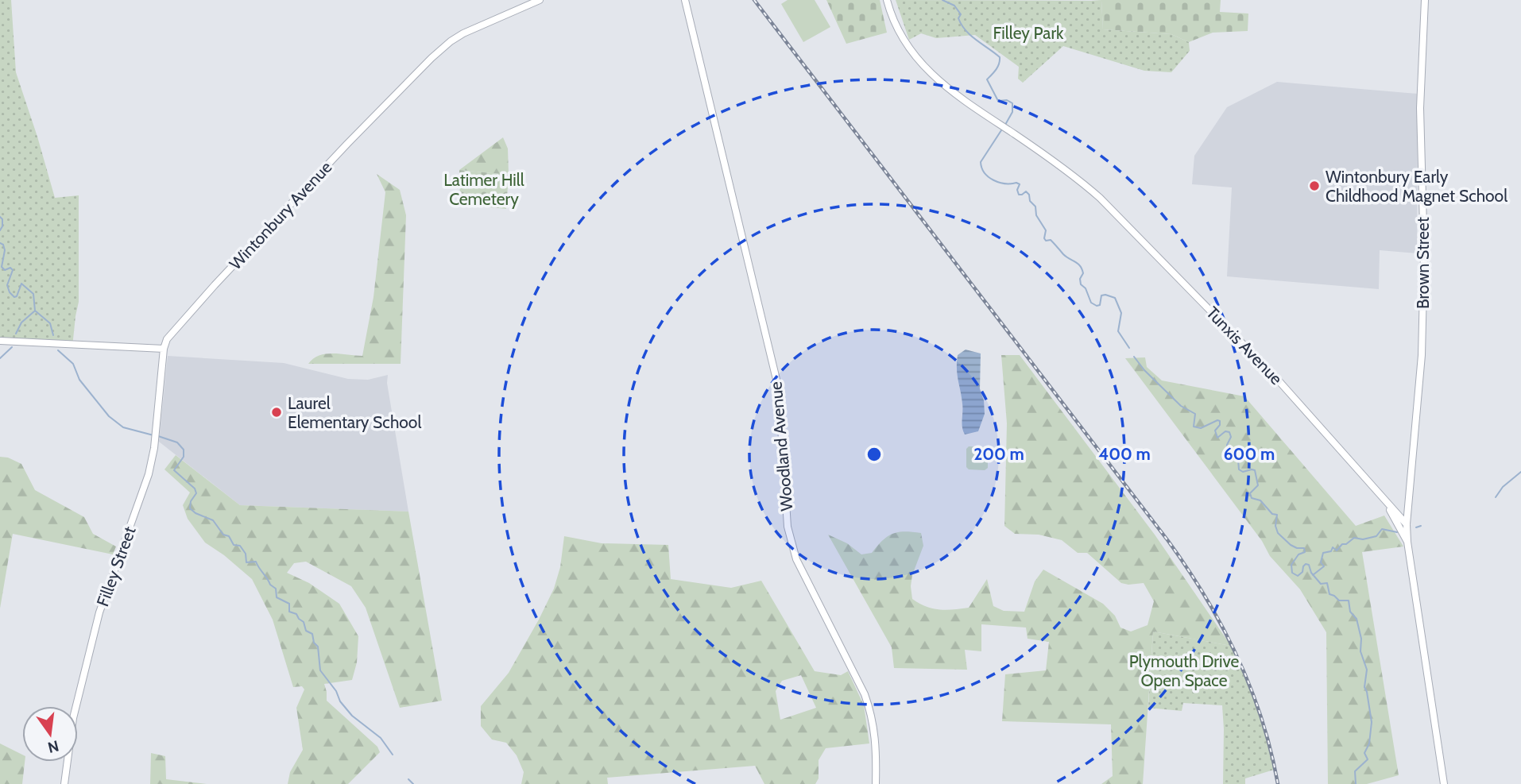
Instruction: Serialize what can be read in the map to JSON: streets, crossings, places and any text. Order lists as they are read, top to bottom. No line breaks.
{"streets":{"street":["Wintonbury Avenue","Brown Street","Tunxis Avenue","Woodland Avenue","Filley Street"]},"crossings":[["Wintonbury Avenue","Filley Street"],["Brown Street","Tunxis Avenue"]],"parks":["Filley Park","Latimer Hill Cemetery","Plymouth Drive Open Space"],"places":["Wintonbury Early Childhood Magnet School","Laurel Elementary School"],"north":"bottom","rings":["200 m","400 m","600 m"]}
